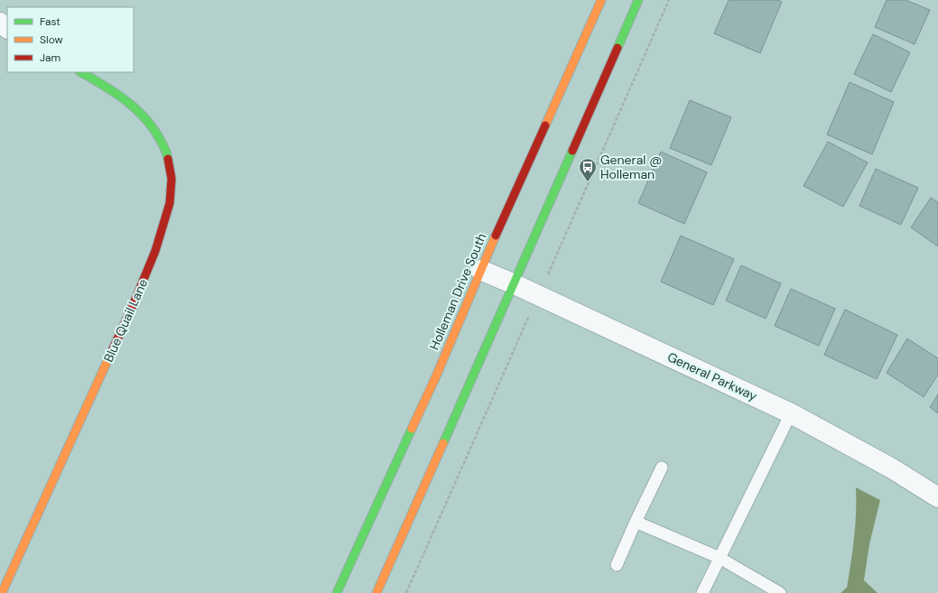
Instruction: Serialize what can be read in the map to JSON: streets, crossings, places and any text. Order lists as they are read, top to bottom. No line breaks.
{"streets":{"street":["Holleman Drive South","Blue Quail Lane","General Parkway"]},"crossings":[["Holleman Drive South","General Parkway"]],"places":{"bus stop":["General @ Holleman"]},"legend":["Fast","Slow","Jam"]}
